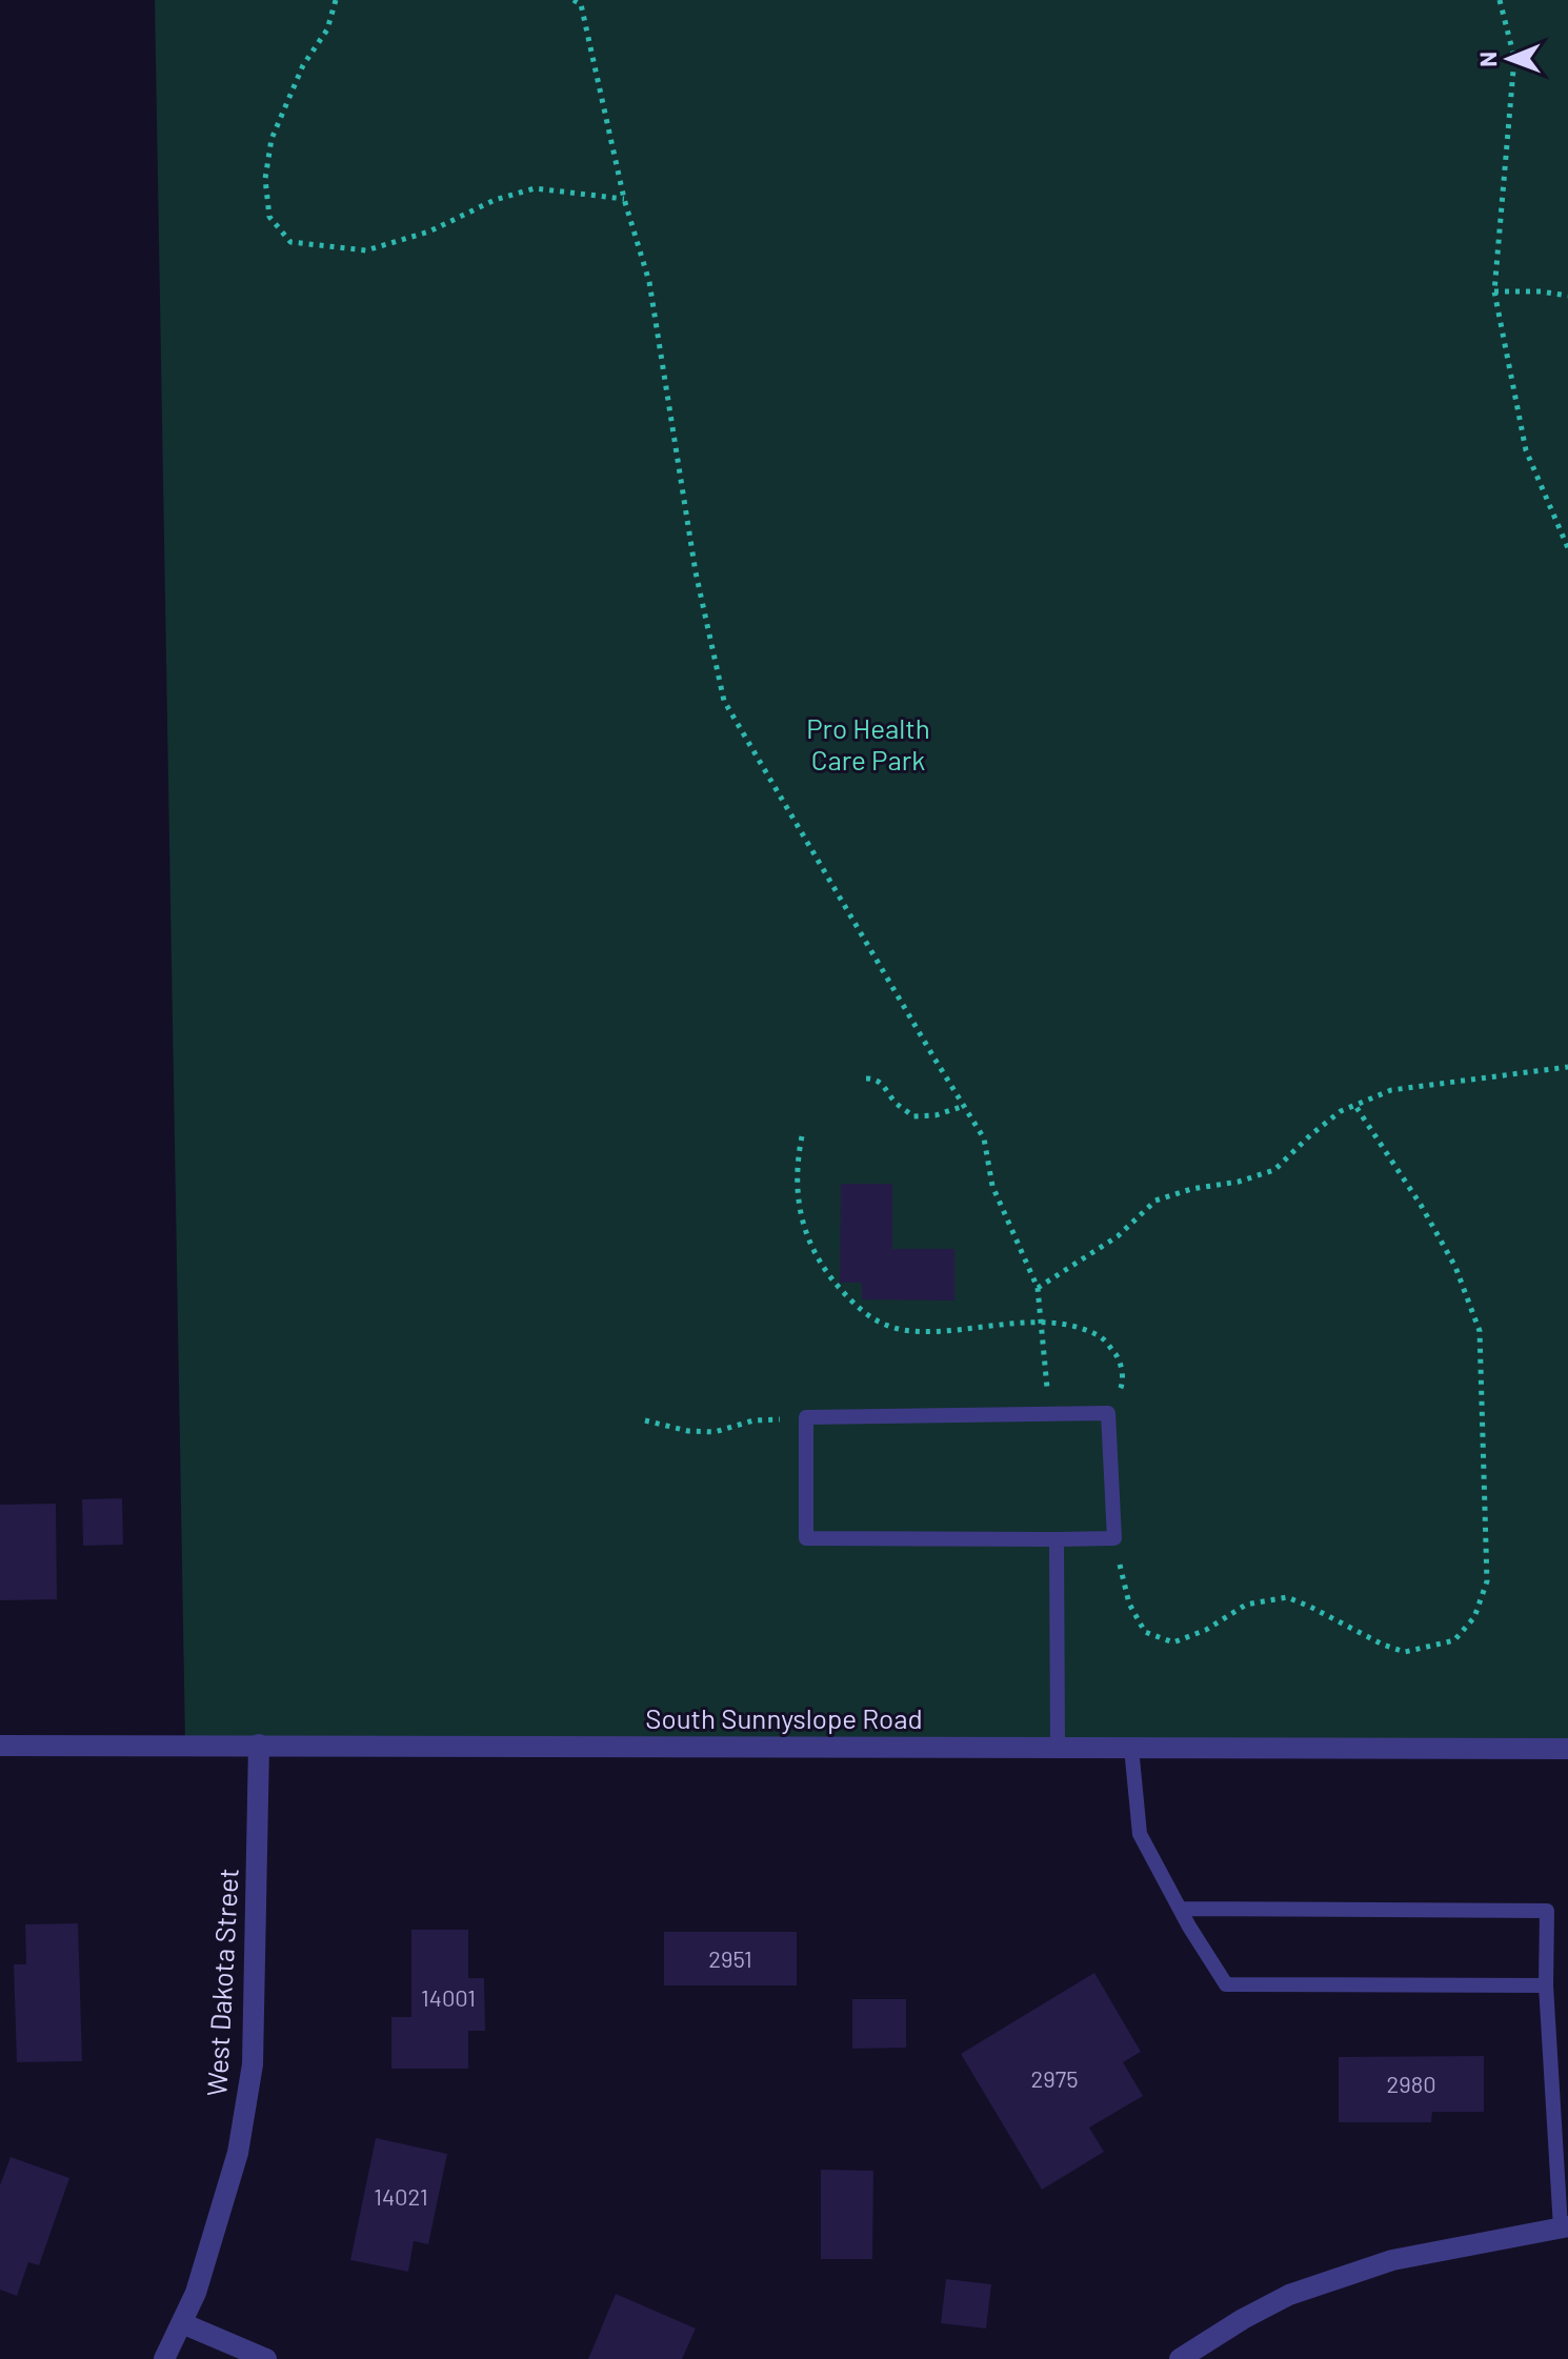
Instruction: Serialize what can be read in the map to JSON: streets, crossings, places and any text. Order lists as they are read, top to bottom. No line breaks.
{"streets":{"street":["South Sunnyslope Road","West Dakota Street"]},"crossings":[["South Sunnyslope Road","West Dakota Street"]],"parks":["Pro Health Care Park"],"house_numbers":["2951","14001","2975","2980","14021"],"north":"left"}
